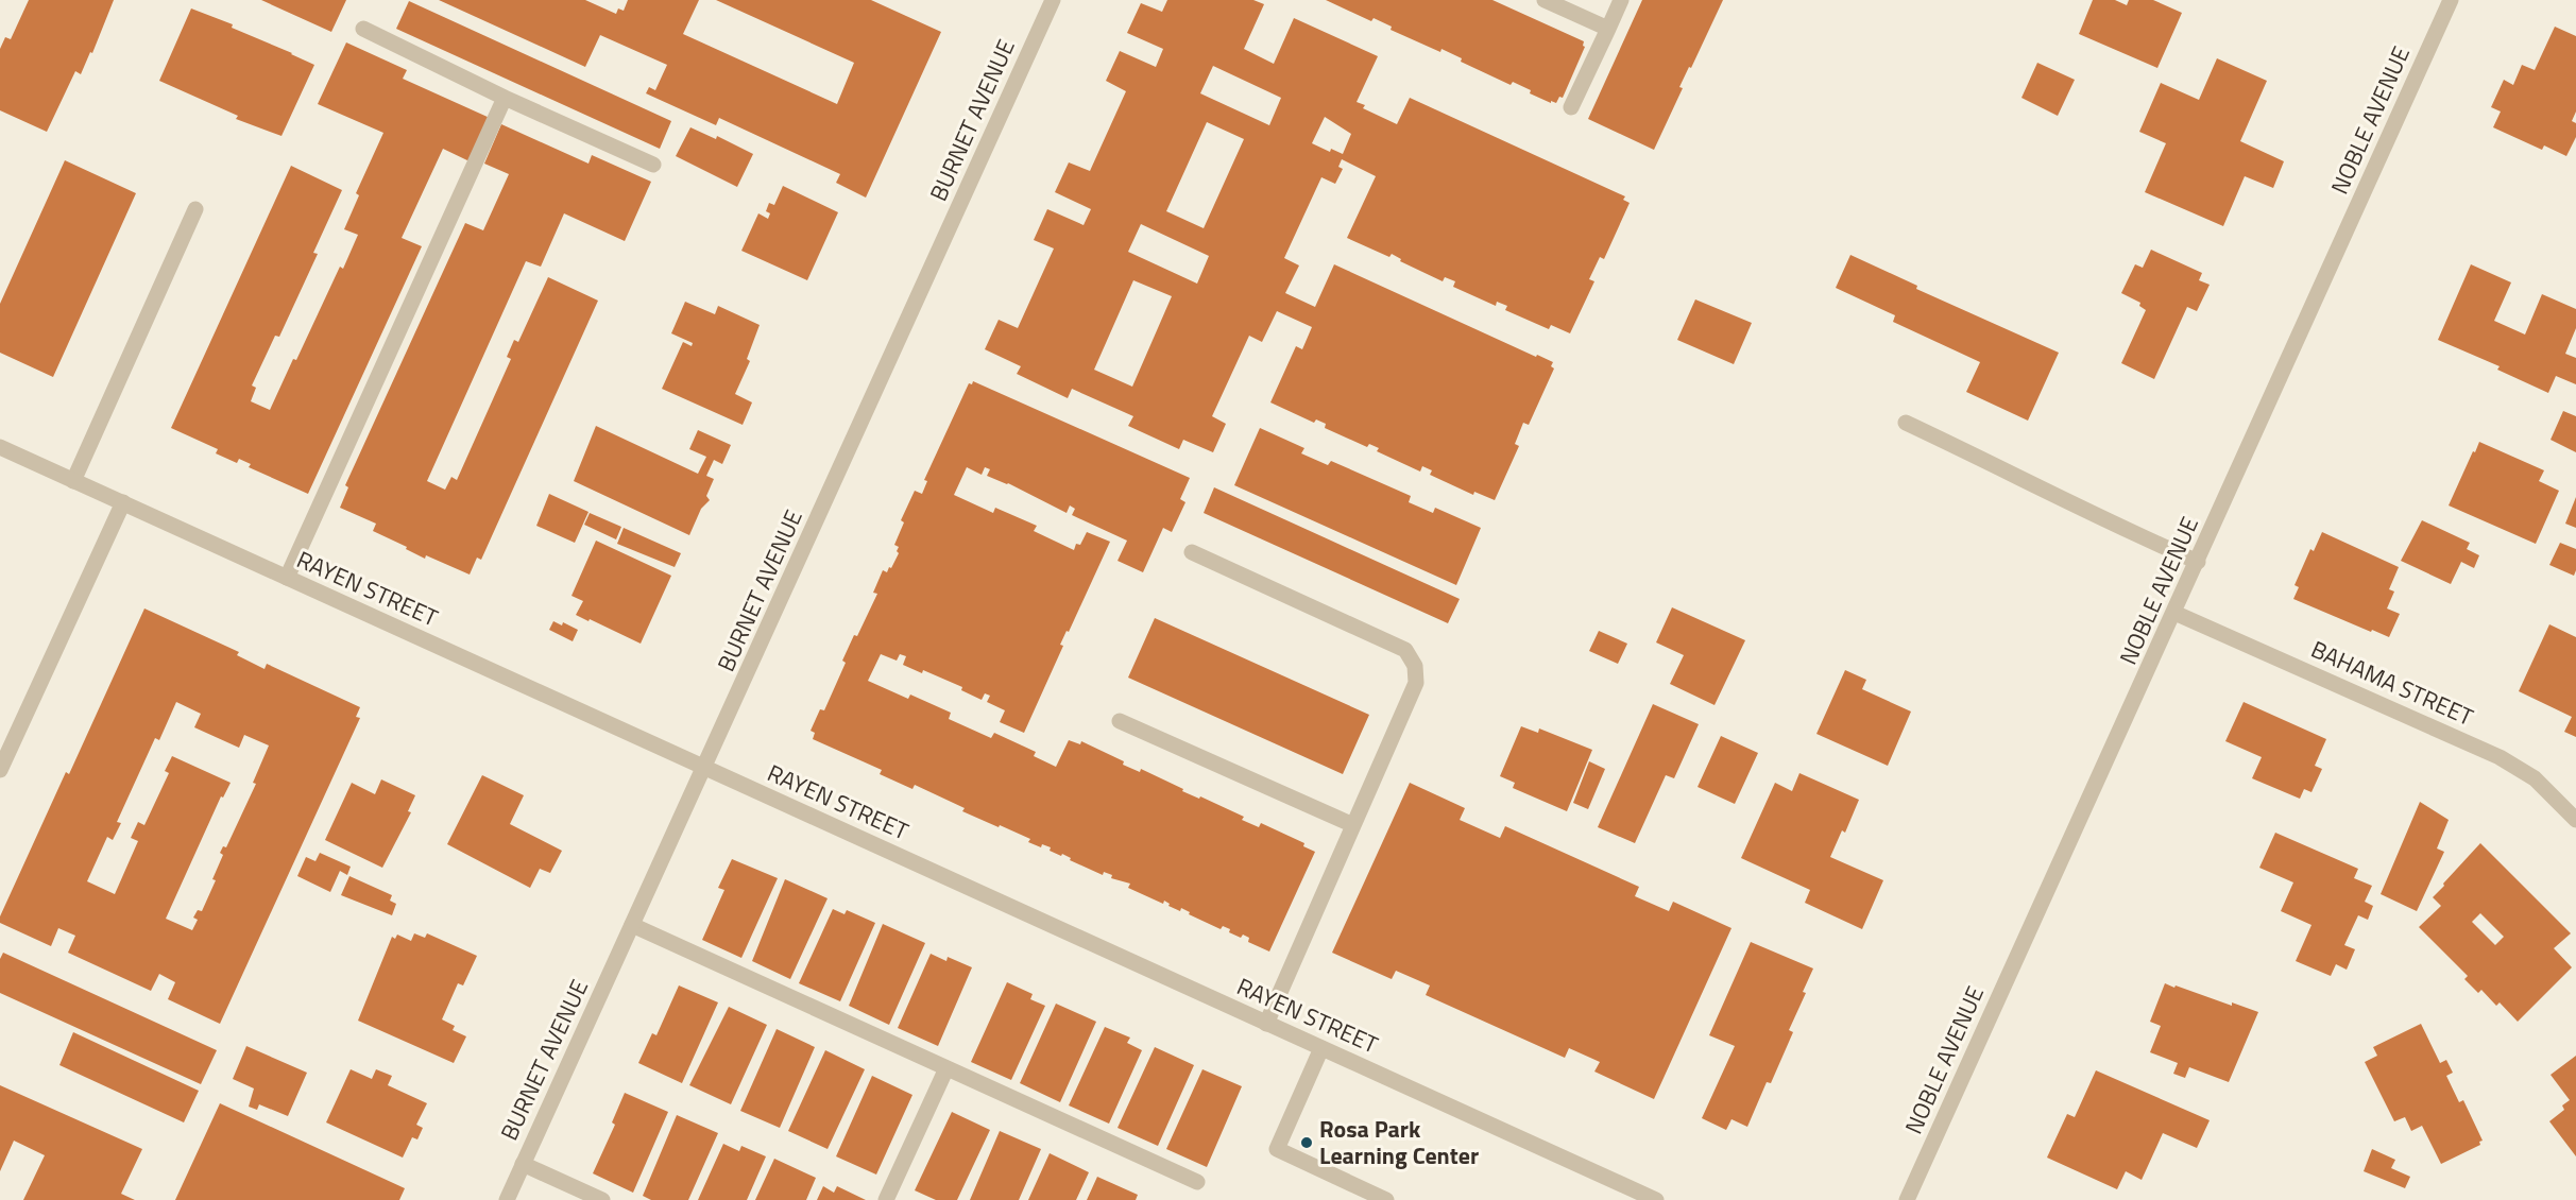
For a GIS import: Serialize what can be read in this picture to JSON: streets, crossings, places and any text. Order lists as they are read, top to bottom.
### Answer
{
  "streets": {
    "street": [
      "BURNET AVENUE",
      "NOBLE AVENUE",
      "RAYEN STREET",
      "BAHAMA STREET"
    ]
  },
  "crossings": [
    ["BURNET AVENUE", "RAYEN STREET"],
    ["NOBLE AVENUE", "BAHAMA STREET"]
  ],
  "places": ["Rosa Park Learning Center"]
}
